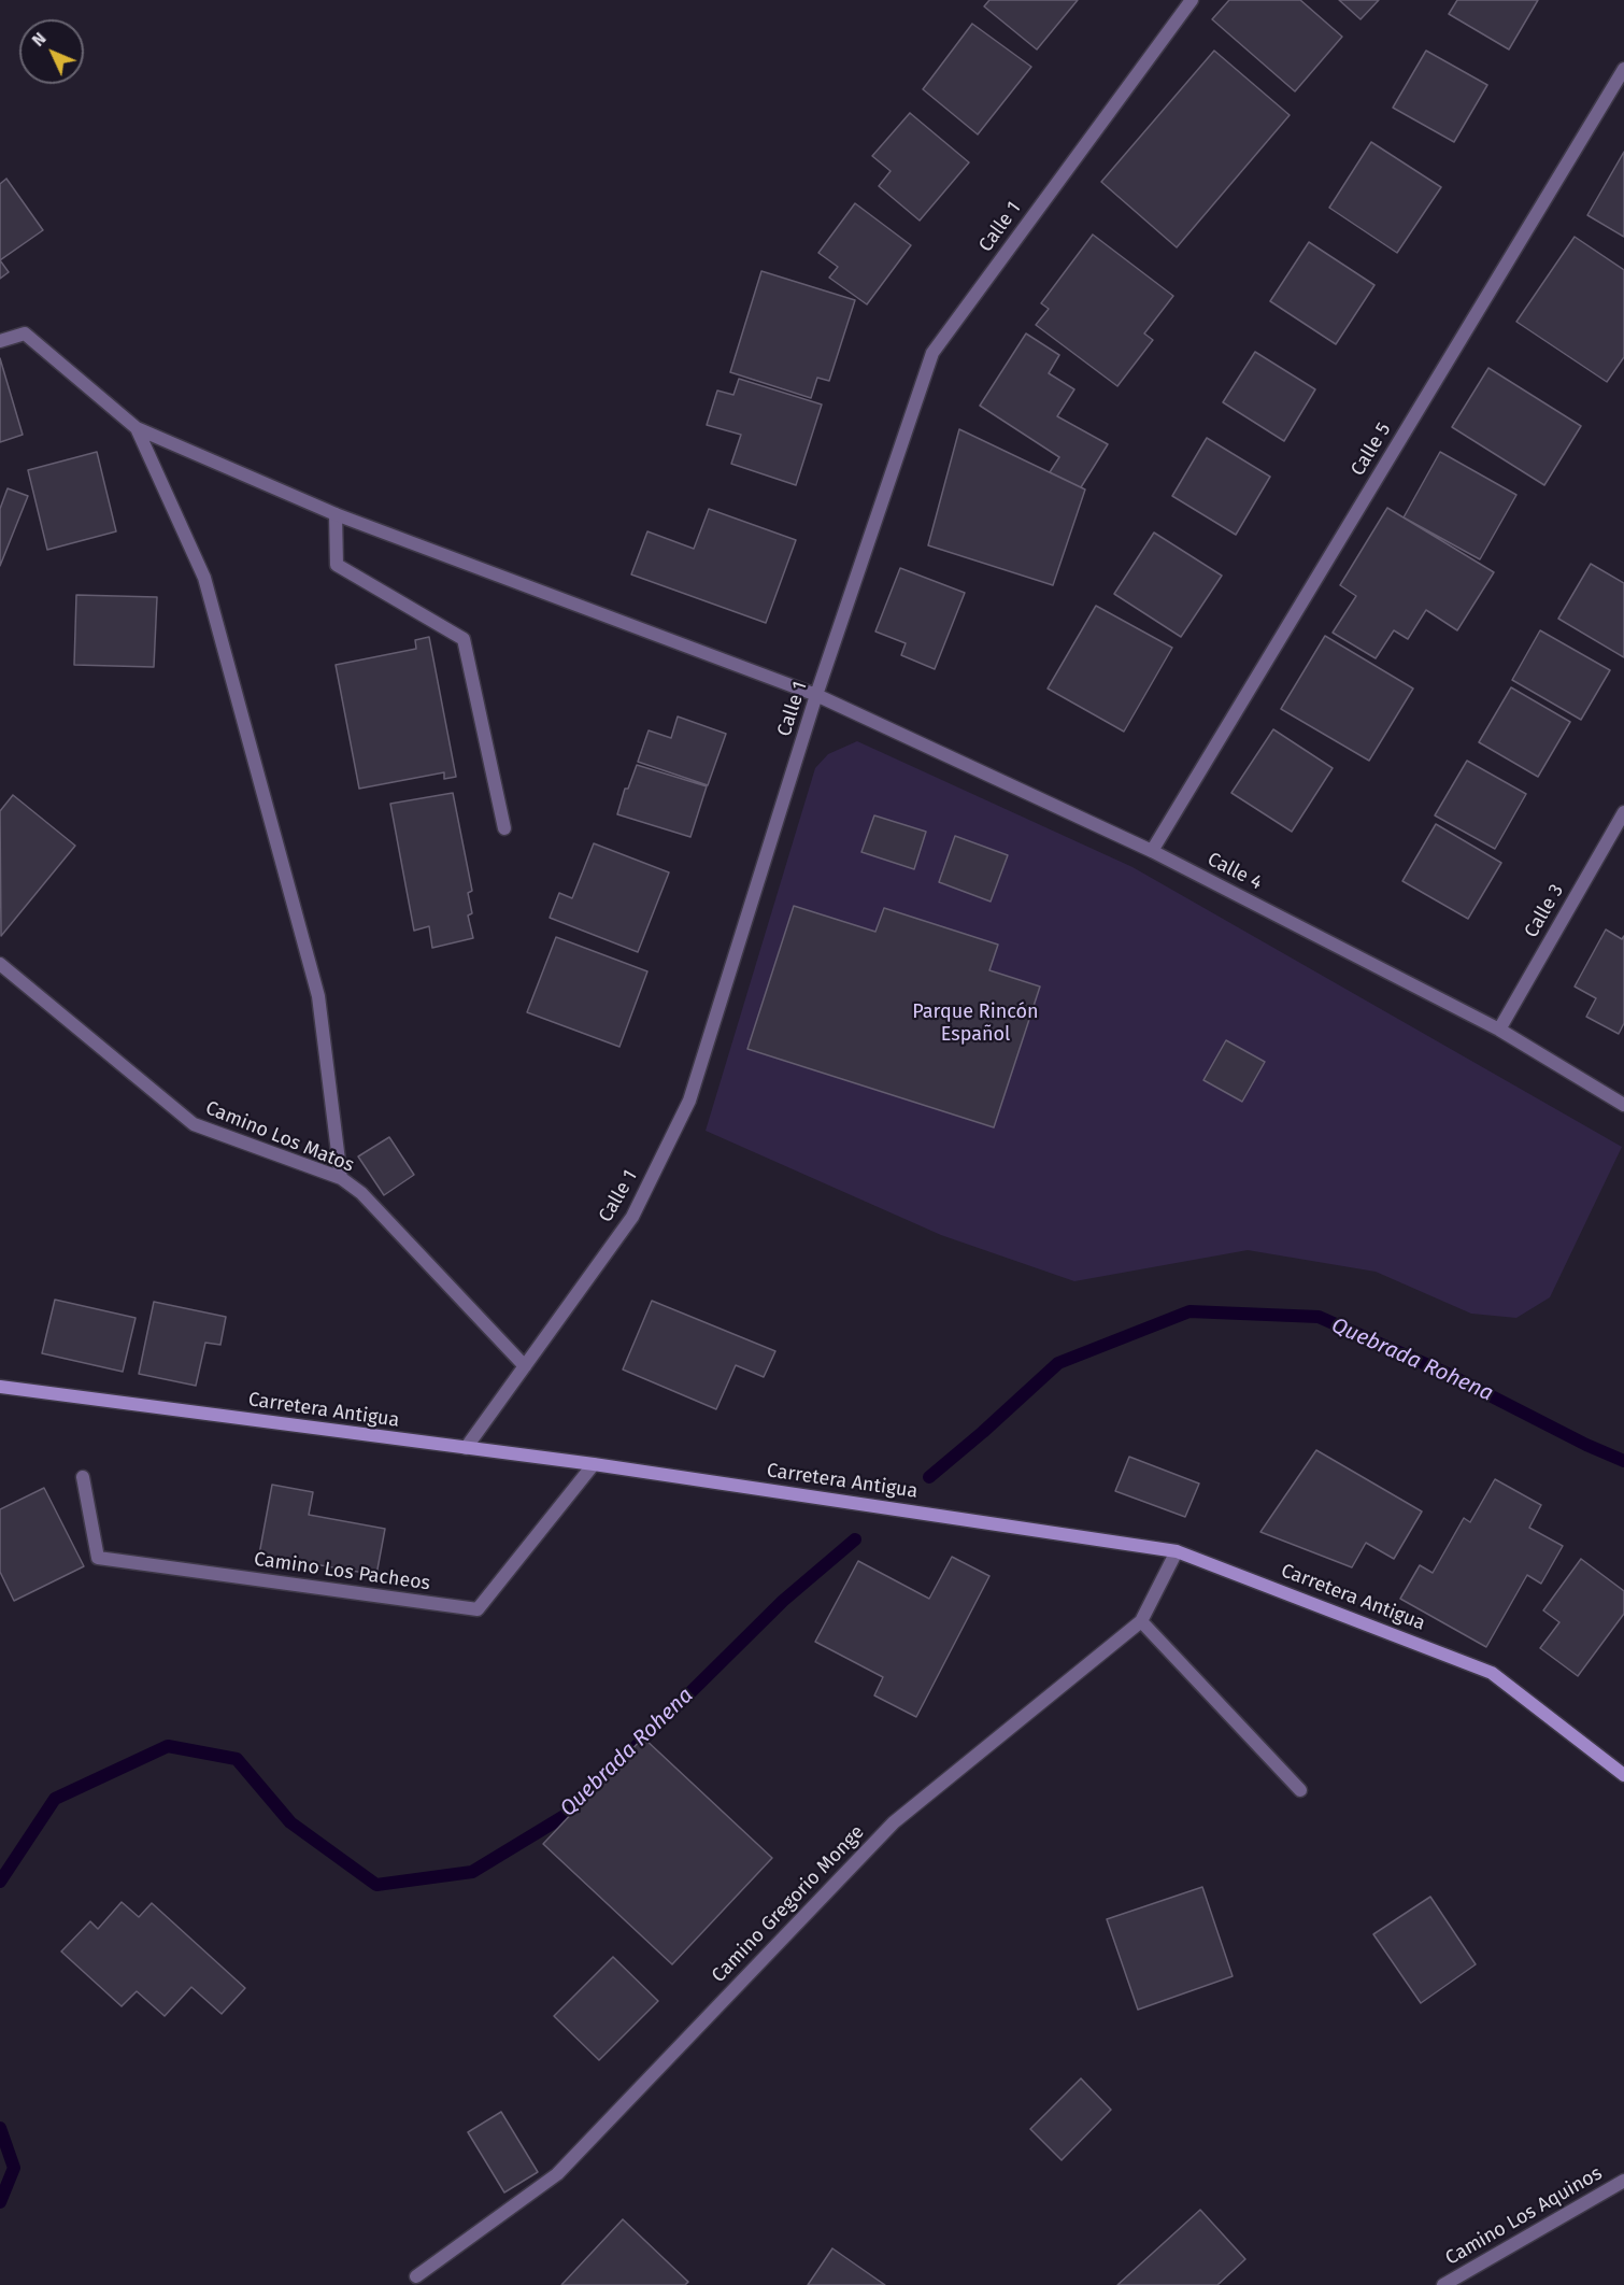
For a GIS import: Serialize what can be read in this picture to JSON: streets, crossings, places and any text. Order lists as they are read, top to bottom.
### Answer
{
  "streets": {
    "street": [
      "Calle 1",
      "Calle 5",
      "Calle 4",
      "Calle 3",
      "Camino Los Matos",
      "Carretera Antigua",
      "Camino Los Pacheos",
      "Camino Gregorio Monge",
      "Camino Los Aquinos"
    ]
  },
  "crossings": [
    ["Calle 1", "Calle 4"],
    ["Calle 1", "Camino Los Matos"],
    ["Calle 1", "Carretera Antigua"],
    ["Calle 5", "Calle 4"],
    ["Calle 4", "Calle 3"],
    ["Carretera Antigua", "Camino Los Pacheos"],
    ["Carretera Antigua", "Camino Gregorio Monge"]
  ],
  "water": ["Quebrada Rohena"],
  "parks": ["Parque Rincón Español"],
  "north": "top left"
}
